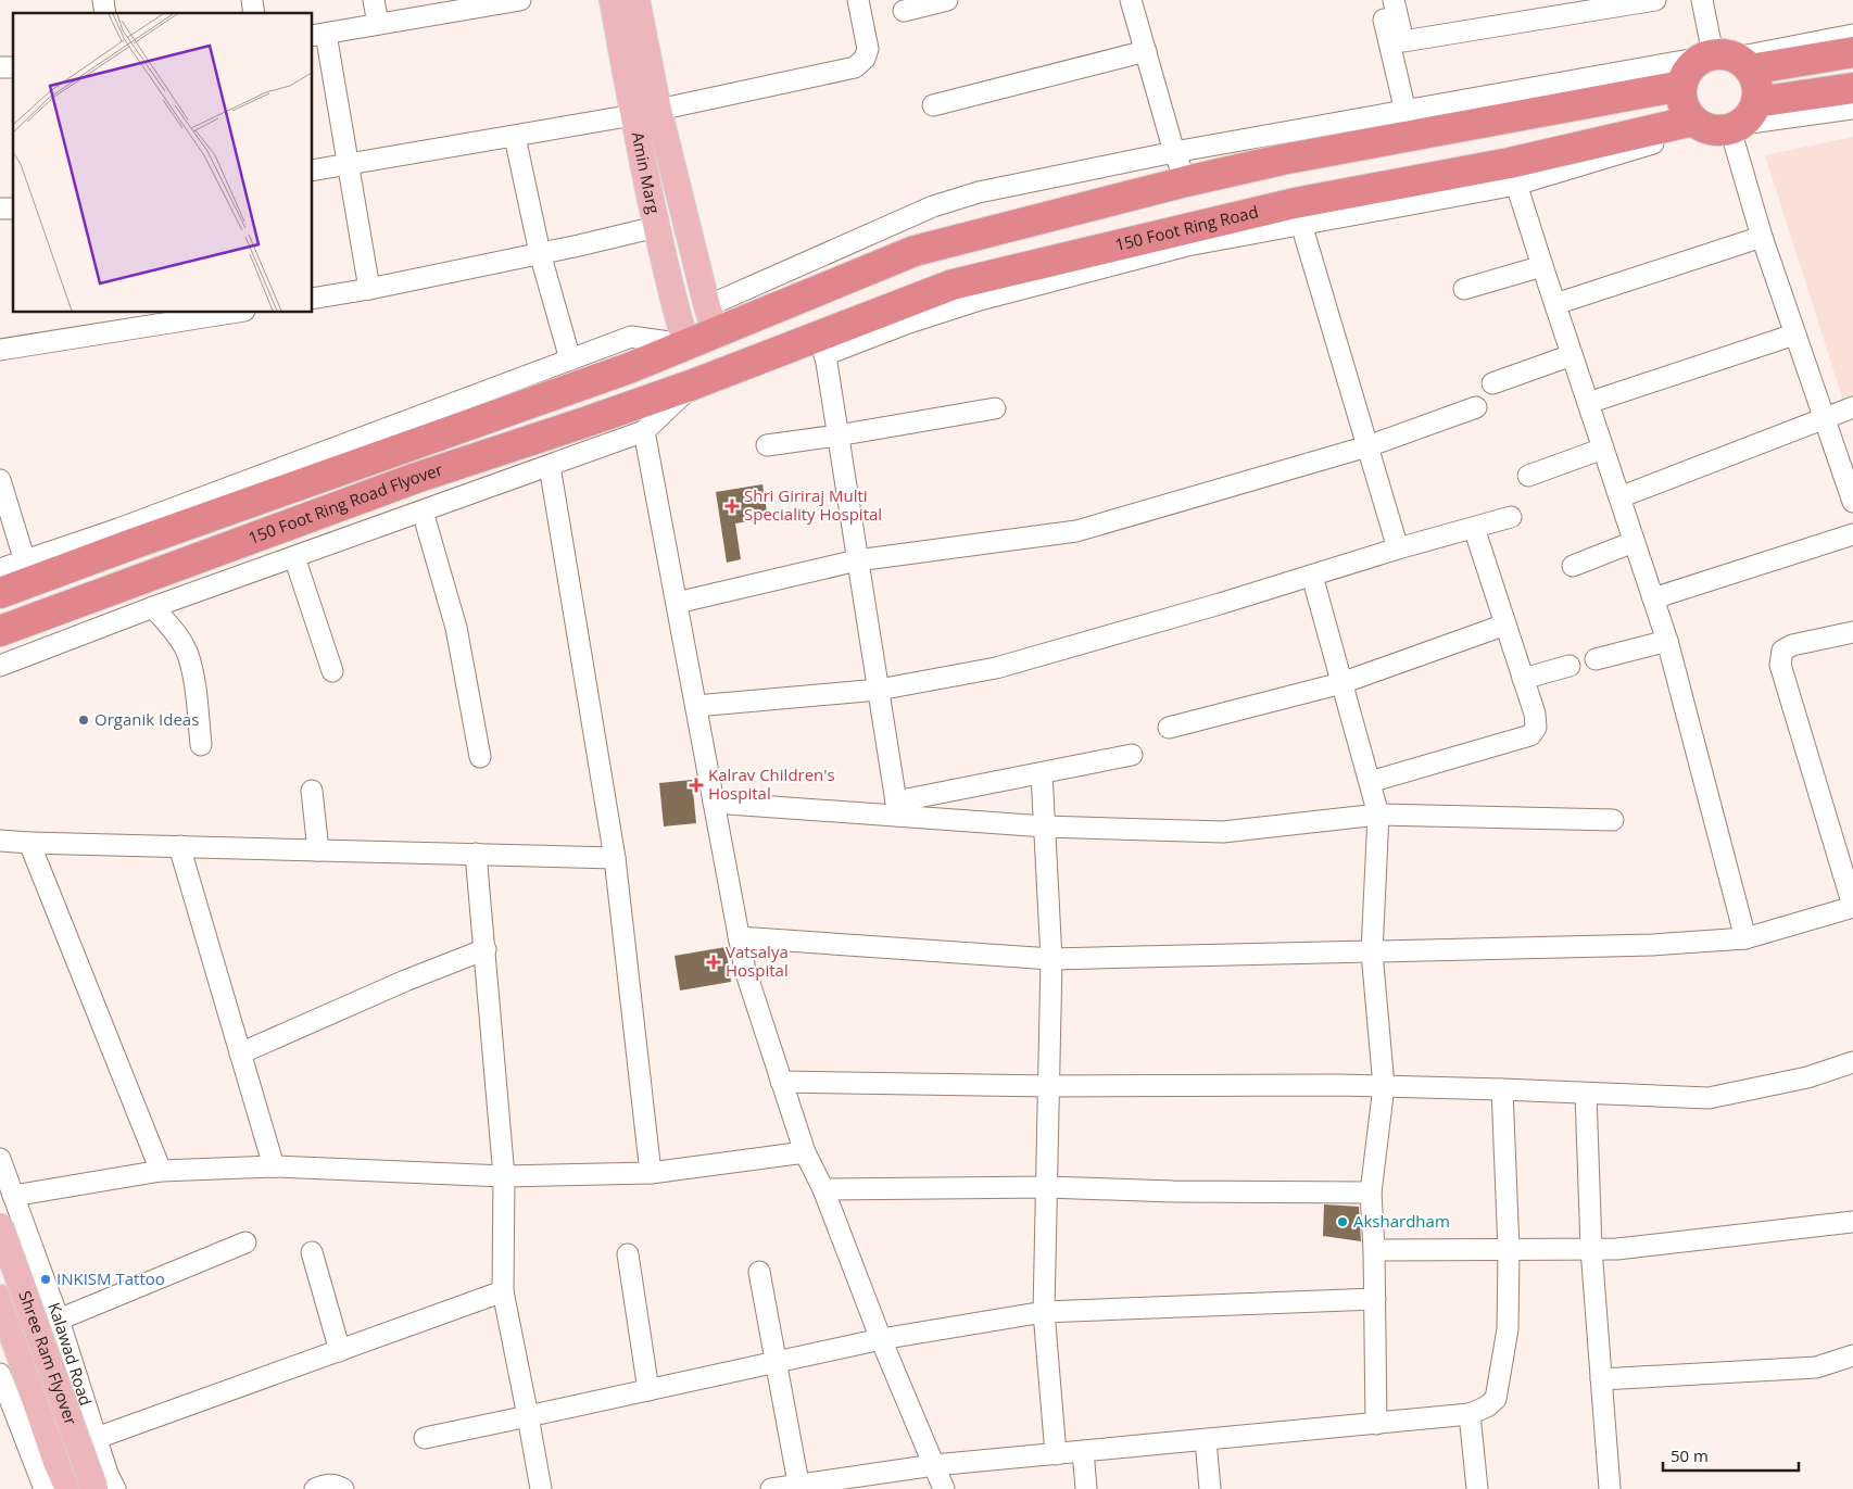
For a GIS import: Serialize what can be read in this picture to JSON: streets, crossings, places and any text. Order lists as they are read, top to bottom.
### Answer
{
  "streets": {
    "highway": ["150 Foot Ring Road", "150 Foot Ring Road Flyover"],
    "main road": ["Amin Marg", "Shree Ram Flyover"],
    "street": ["Kalawad Road"]
  },
  "crossings": [
    ["Amin Marg", "150 Foot Ring Road Flyover"],
    ["150 Foot Ring Road", "150 Foot Ring Road Flyover"],
    ["Kalawad Road", "Shree Ram Flyover"]
  ],
  "places": {
    "health": ["Shri Giriraj Multi Speciality Hospital", "Kalrav Children's Hospital", "Vatsalya Hospital"],
    "other": ["Organik Ideas", "Akshardham", "INKISM Tattoo"]
  },
  "scale_bar": "50 m"
}
